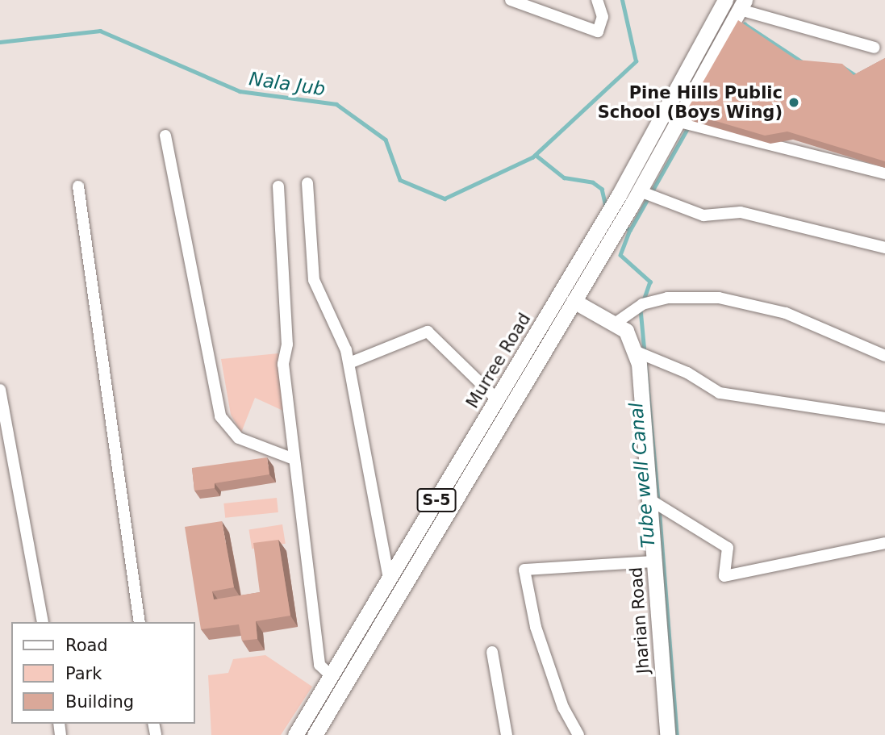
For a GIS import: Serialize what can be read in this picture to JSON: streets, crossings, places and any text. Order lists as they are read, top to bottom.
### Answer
{
  "streets": {
    "main road": ["Murree Road", "S-5", "Jharian Road"]
  },
  "water": ["Nala Jub", "Tube well Canal"],
  "places": ["Pine Hills Public School (Boys Wing)"],
  "legend": ["Road", "Park", "Building"]
}
